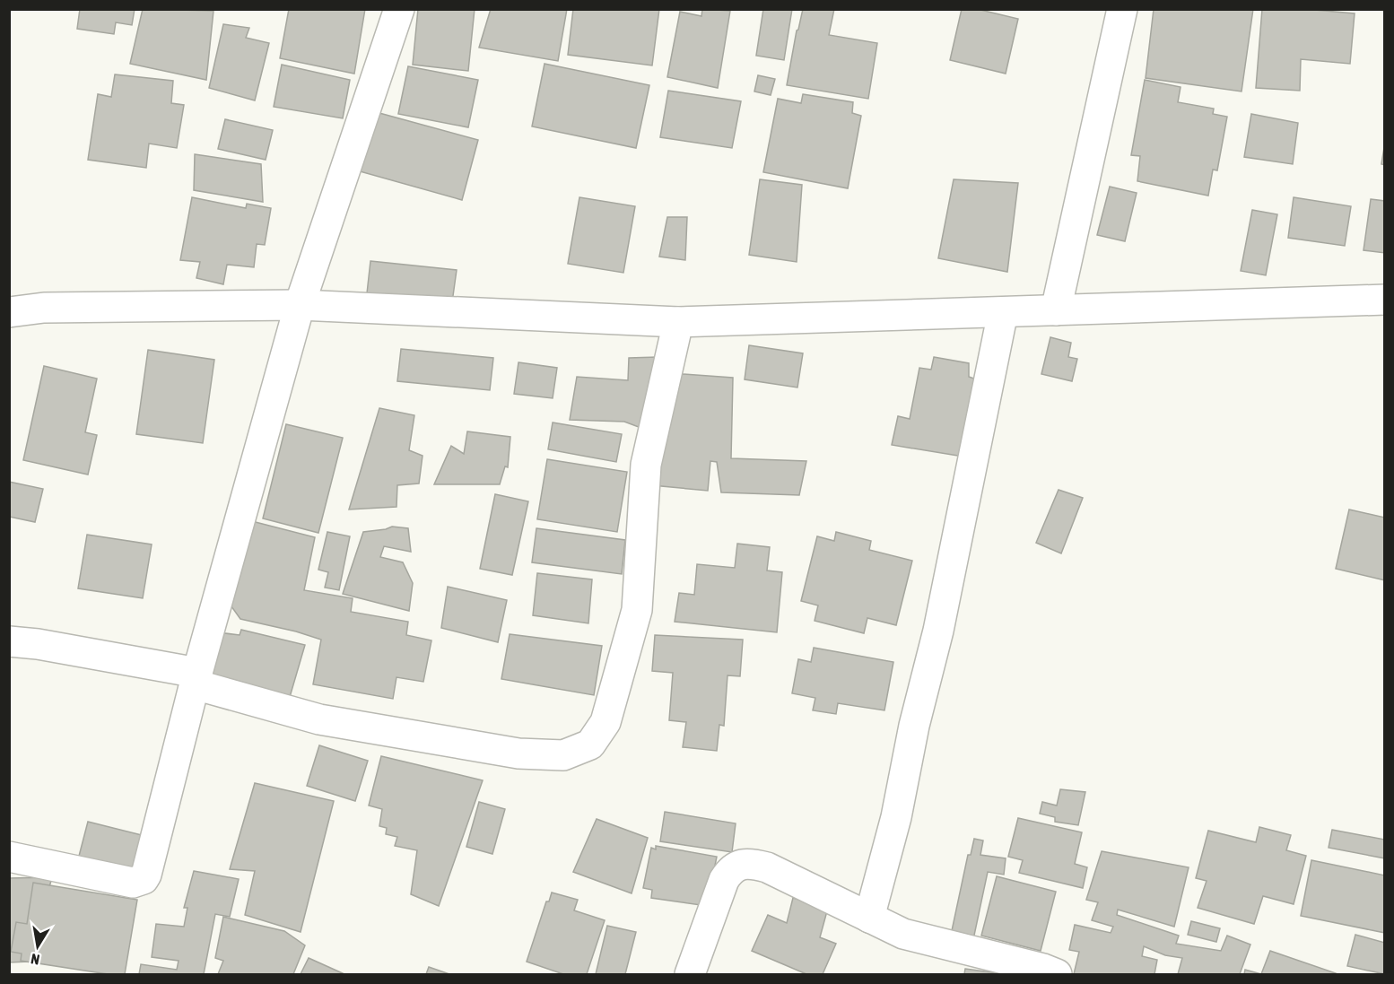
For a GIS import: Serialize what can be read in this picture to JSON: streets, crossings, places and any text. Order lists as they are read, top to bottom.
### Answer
{
  "north": "bottom"
}
